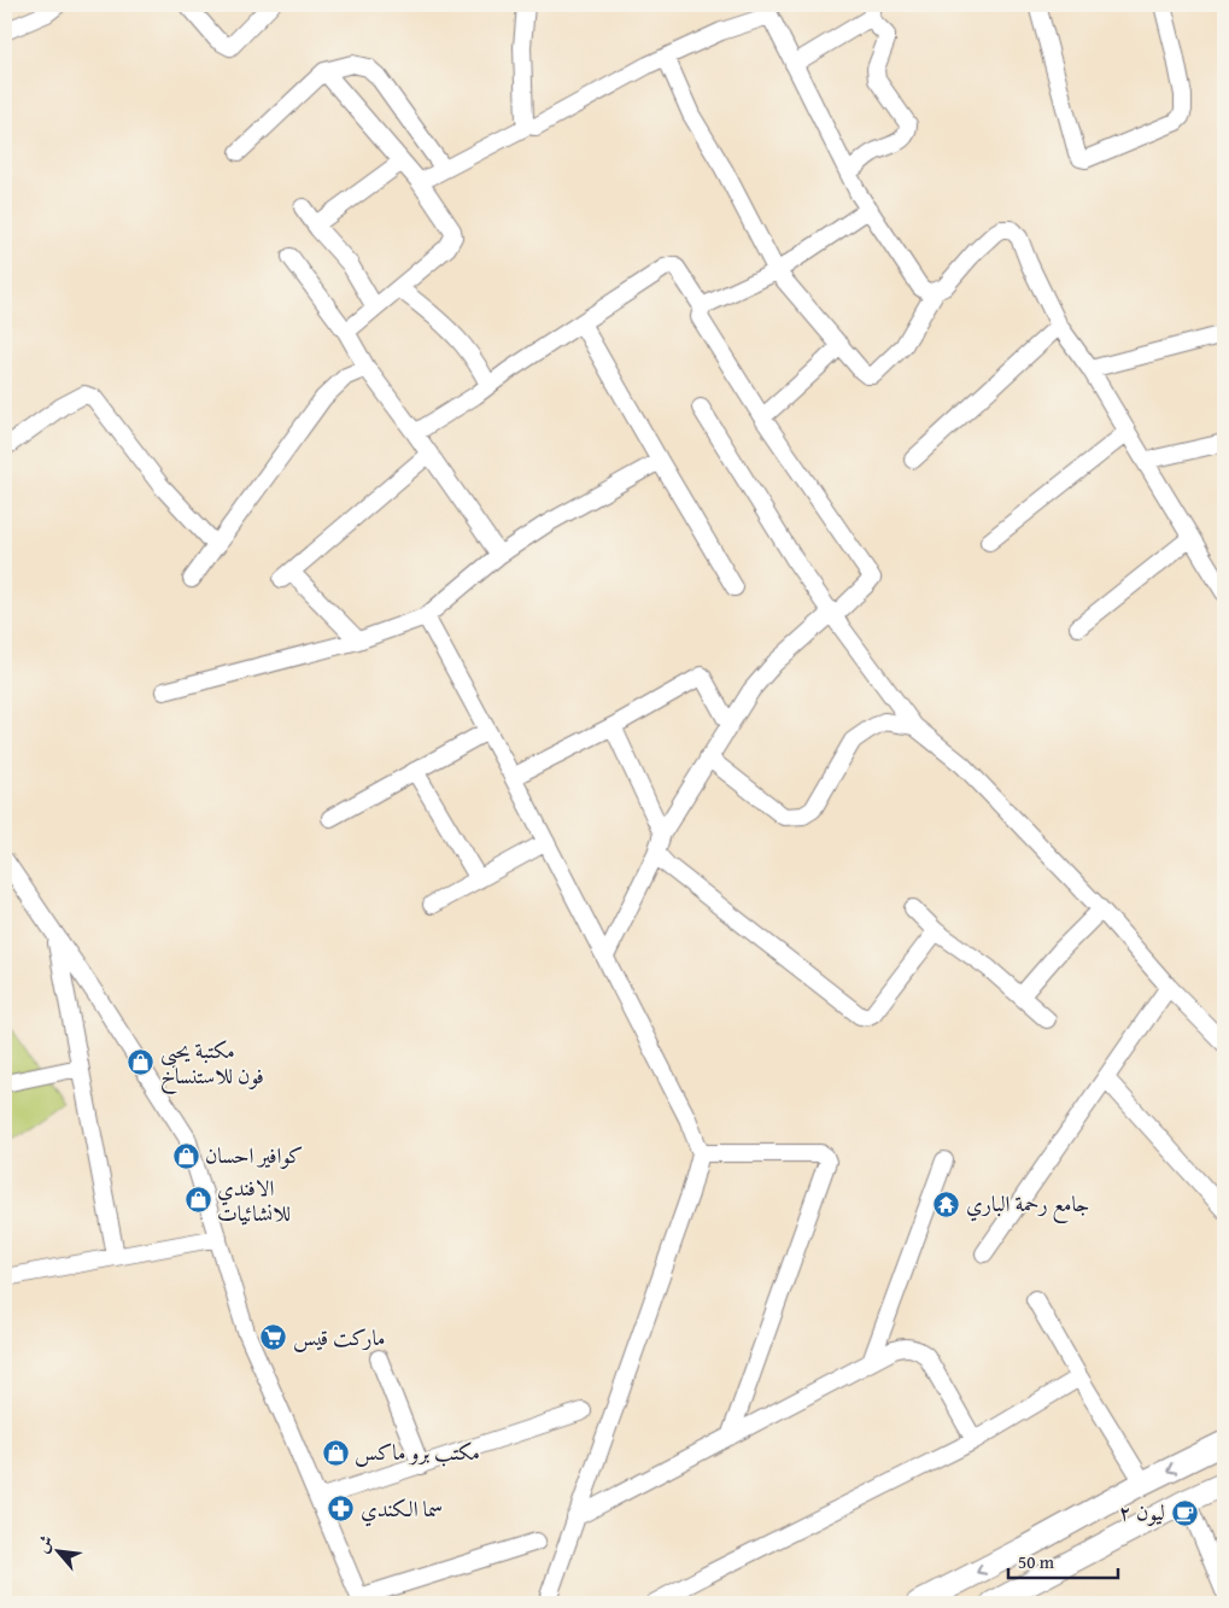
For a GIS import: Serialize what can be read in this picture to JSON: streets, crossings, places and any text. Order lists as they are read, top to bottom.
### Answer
{
  "places": {
    "shop": [
      "مكتبة يحيى فون للاستنساخ",
      "كوافير احسان",
      "الافندي للانشائيات",
      "مكتب برو ماكس"
    ],
    "temple": ["جامع رحمة الباري"],
    "supermarket": ["ماركت قيس"],
    "pharmacy": ["سما الكندي"],
    "cafe": ["ليون ٢"]
  },
  "scale_bar": "50 m",
  "north": "top left"
}
